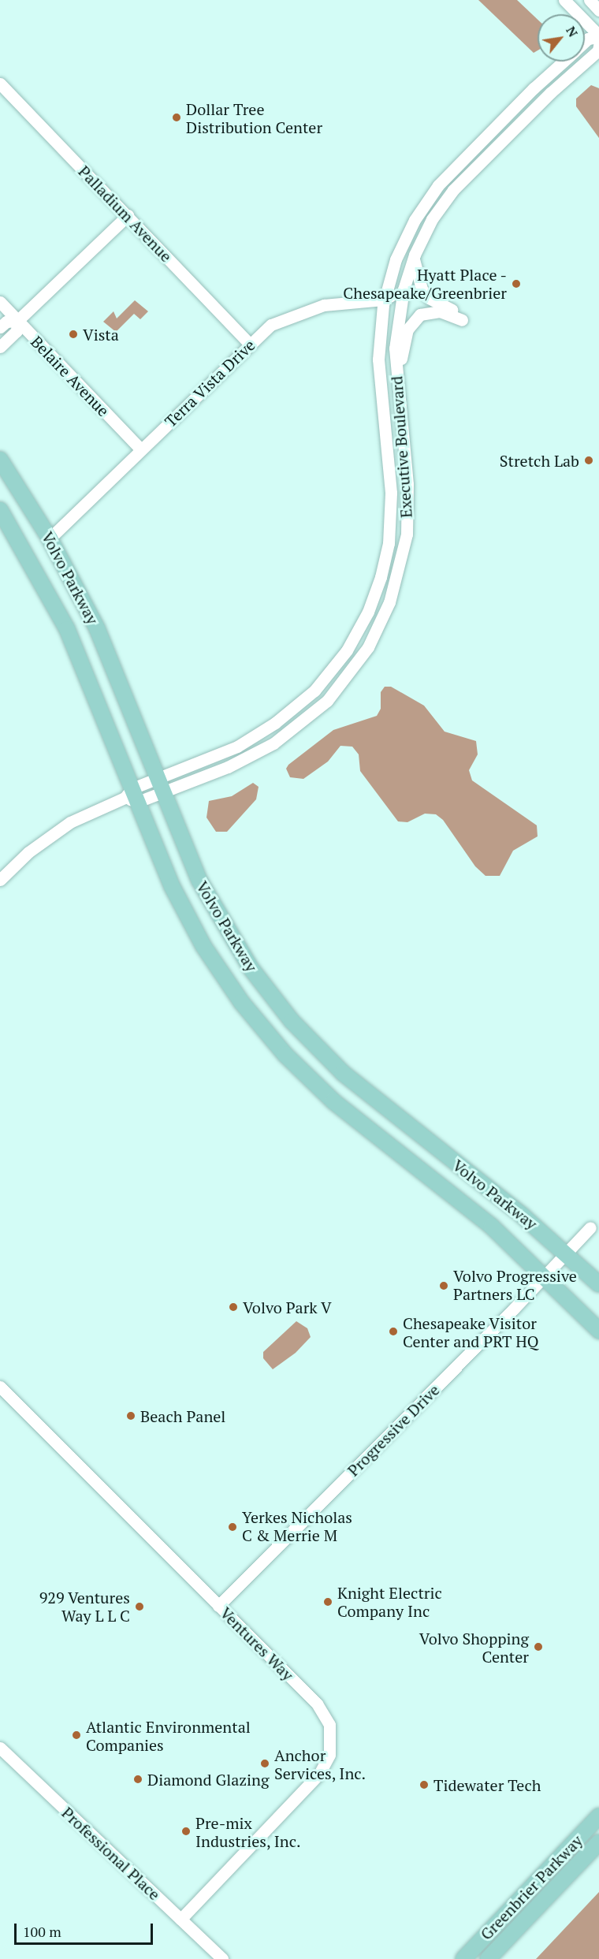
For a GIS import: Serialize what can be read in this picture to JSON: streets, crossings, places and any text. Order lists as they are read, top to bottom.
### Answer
{
  "streets": {
    "main road": ["Volvo Parkway", "Greenbrier Parkway"],
    "street": [
      "Palladium Avenue",
      "Belaire Avenue",
      "Terra Vista Drive",
      "Executive Boulevard",
      "Progressive Drive",
      "Ventures Way",
      "Professional Place"
    ]
  },
  "crossings": [
    ["Palladium Avenue", "Terra Vista Drive"],
    ["Belaire Avenue", "Terra Vista Drive"],
    ["Terra Vista Drive", "Executive Boulevard"],
    ["Terra Vista Drive", "Volvo Parkway"],
    ["Executive Boulevard", "Volvo Parkway"],
    ["Volvo Parkway", "Progressive Drive"],
    ["Progressive Drive", "Ventures Way"],
    ["Ventures Way", "Professional Place"]
  ],
  "places": [
    "Dollar Tree Distribution Center",
    "Hyatt Place - Chesapeake/Greenbrier",
    "Vista",
    "Stretch Lab",
    "Volvo Progressive Partners LC",
    "Volvo Park V",
    "Chesapeake Visitor Center and PRT HQ",
    "Beach Panel",
    "Yerkes Nicholas C & Merrie M",
    "Knight Electric Company Inc",
    "929 Ventures Way L L C",
    "Volvo Shopping Center",
    "Atlantic Environmental Companies",
    "Anchor Services, Inc.",
    "Diamond Glazing",
    "Tidewater Tech",
    "Pre-mix Industries, Inc."
  ],
  "scale_bar": "100 m",
  "north": "top right"
}
